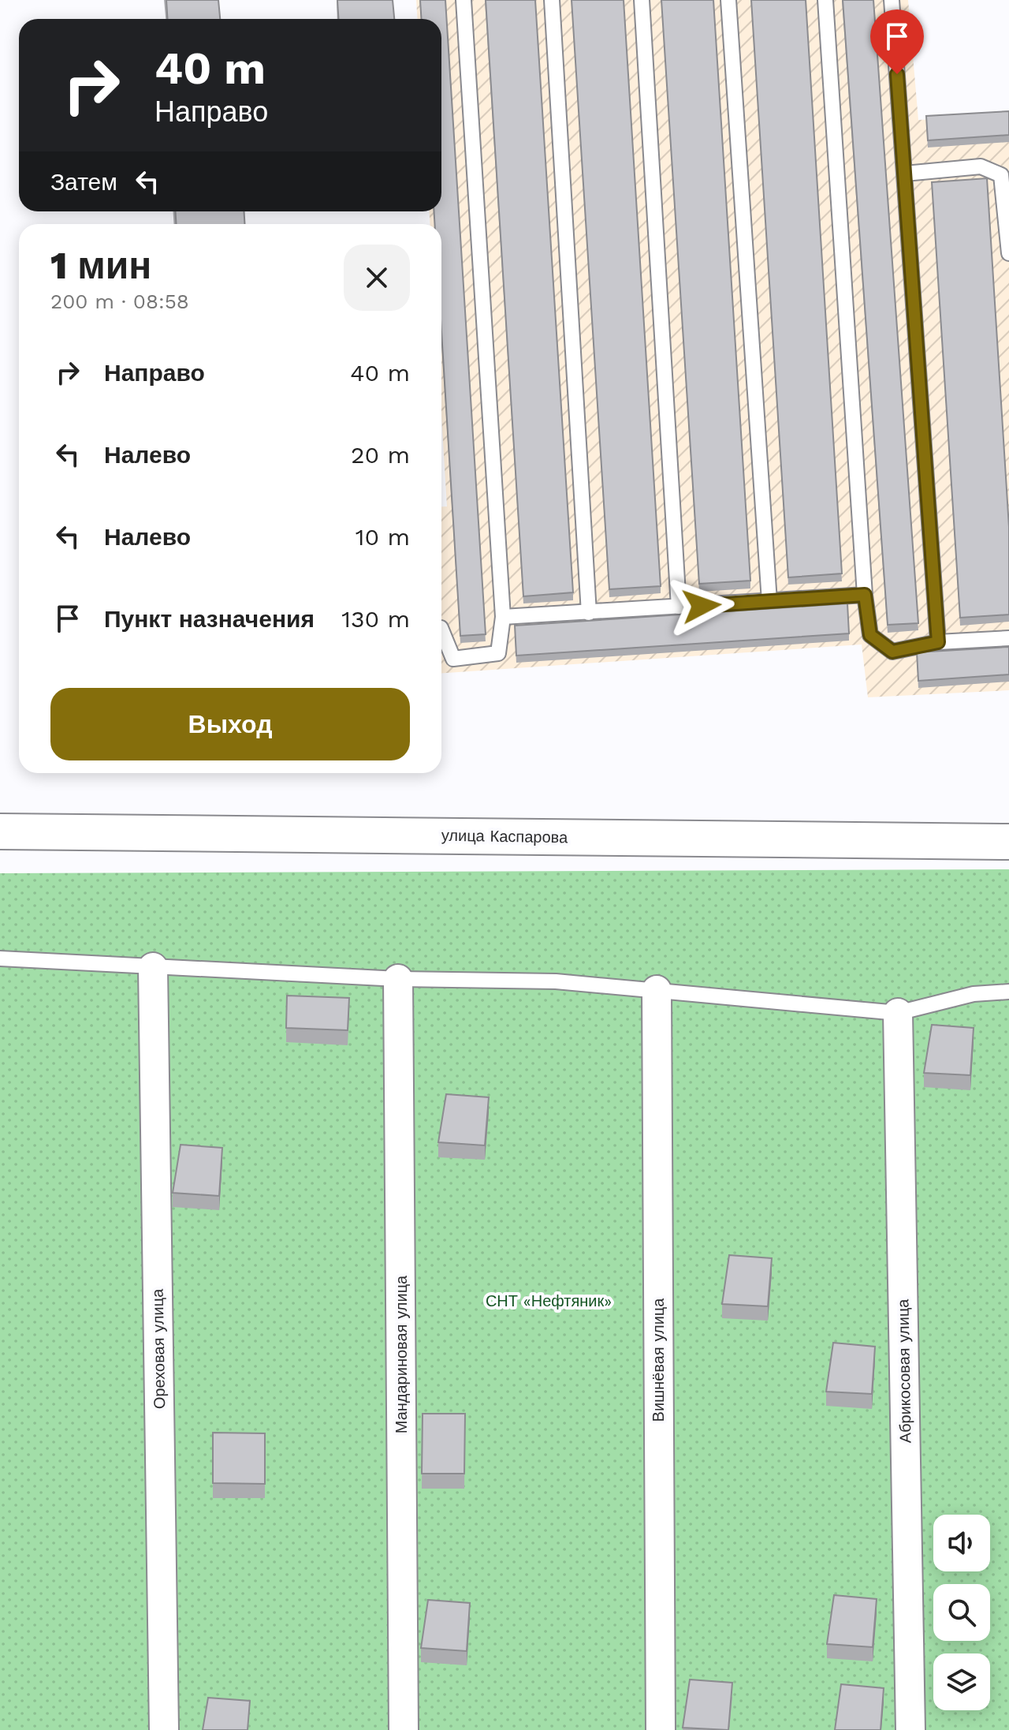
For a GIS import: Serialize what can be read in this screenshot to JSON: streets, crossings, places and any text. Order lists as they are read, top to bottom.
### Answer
{
  "streets": {
    "main road": ["улица Каспарова"],
    "street": [
      "Ореховая улица",
      "Мандариновая улица",
      "Вишнёвая улица",
      "Абрикосовая улица"
    ]
  },
  "parks": ["СНТ «Нефтяник»"],
  "page": {
    "turn": ["40 m", "Направо"],
    "then": "Затем",
    "heading": ["1 мин", "200 m · 08:58"],
    "list": [
      {
        "name": "Направо",
        "value": "40 m"
      },
      {
        "name": "Налево",
        "value": "20 m"
      },
      {
        "name": "Налево",
        "value": "10 m"
      },
      {
        "name": "Пункт назначения",
        "value": "130 m"
      }
    ],
    "buttons": "Выход"
  }
}
